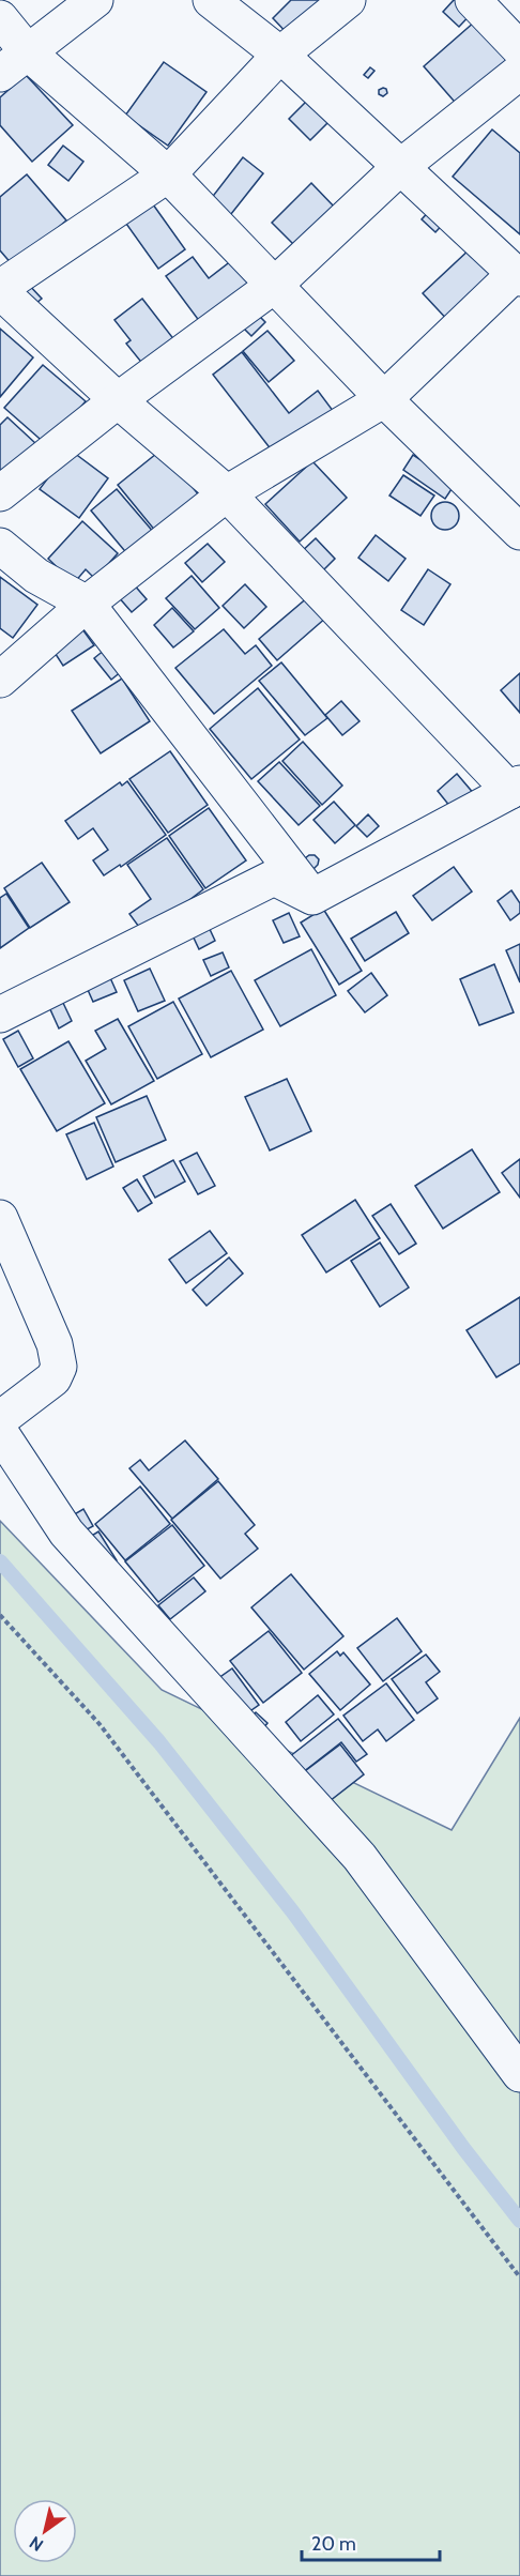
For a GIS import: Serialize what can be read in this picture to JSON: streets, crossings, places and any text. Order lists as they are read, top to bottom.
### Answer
{
  "scale_bar": "20 m",
  "north": "bottom left"
}
